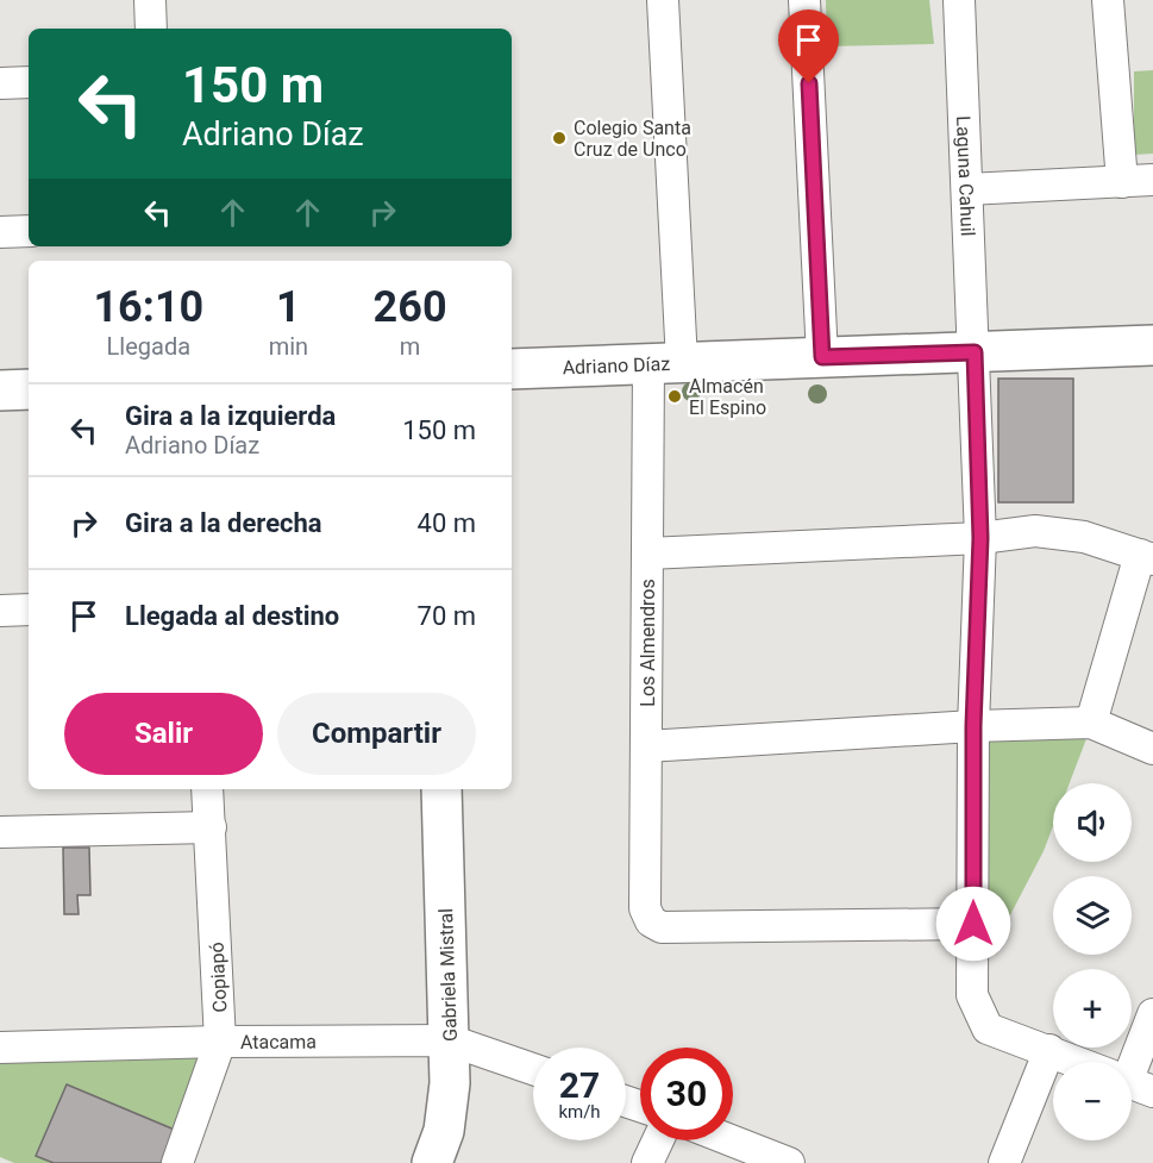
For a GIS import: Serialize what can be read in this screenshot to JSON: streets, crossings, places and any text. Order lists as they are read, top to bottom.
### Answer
{
  "streets": {
    "main road": ["Adriano Díaz", "Gabriela Mistral"],
    "street": [
      "Laguna Cahuil",
      "Los Almendros",
      "Copiapó",
      "Atacama"
    ]
  },
  "crossings": [
    ["Laguna Cahuil", "Adriano Díaz"],
    ["Laguna Cahuil", "Los Almendros"],
    ["Adriano Díaz", "Los Almendros"],
    ["Gabriela Mistral", "Atacama"],
    ["Copiapó", "Atacama"]
  ],
  "places": ["Colegio Santa Cruz de Unco", "Almacén El Espino"],
  "page": {
    "turn": ["150 m", "Adriano Díaz"],
    "eta": [
      "16:10",
      "Llegada",
      "1",
      "min",
      "260",
      "m"
    ],
    "list": [
      {
        "name": "Gira a la izquierda",
        "note": "Adriano Díaz",
        "value": "150 m"
      },
      {
        "name": "Gira a la derecha",
        "value": "40 m"
      },
      {
        "name": "Llegada al destino",
        "value": "70 m"
      }
    ],
    "buttons": ["Salir", "Compartir"],
    "map_buttons": ["+", "−"],
    "speed": "27 km/h",
    "limit": "30"
  }
}
